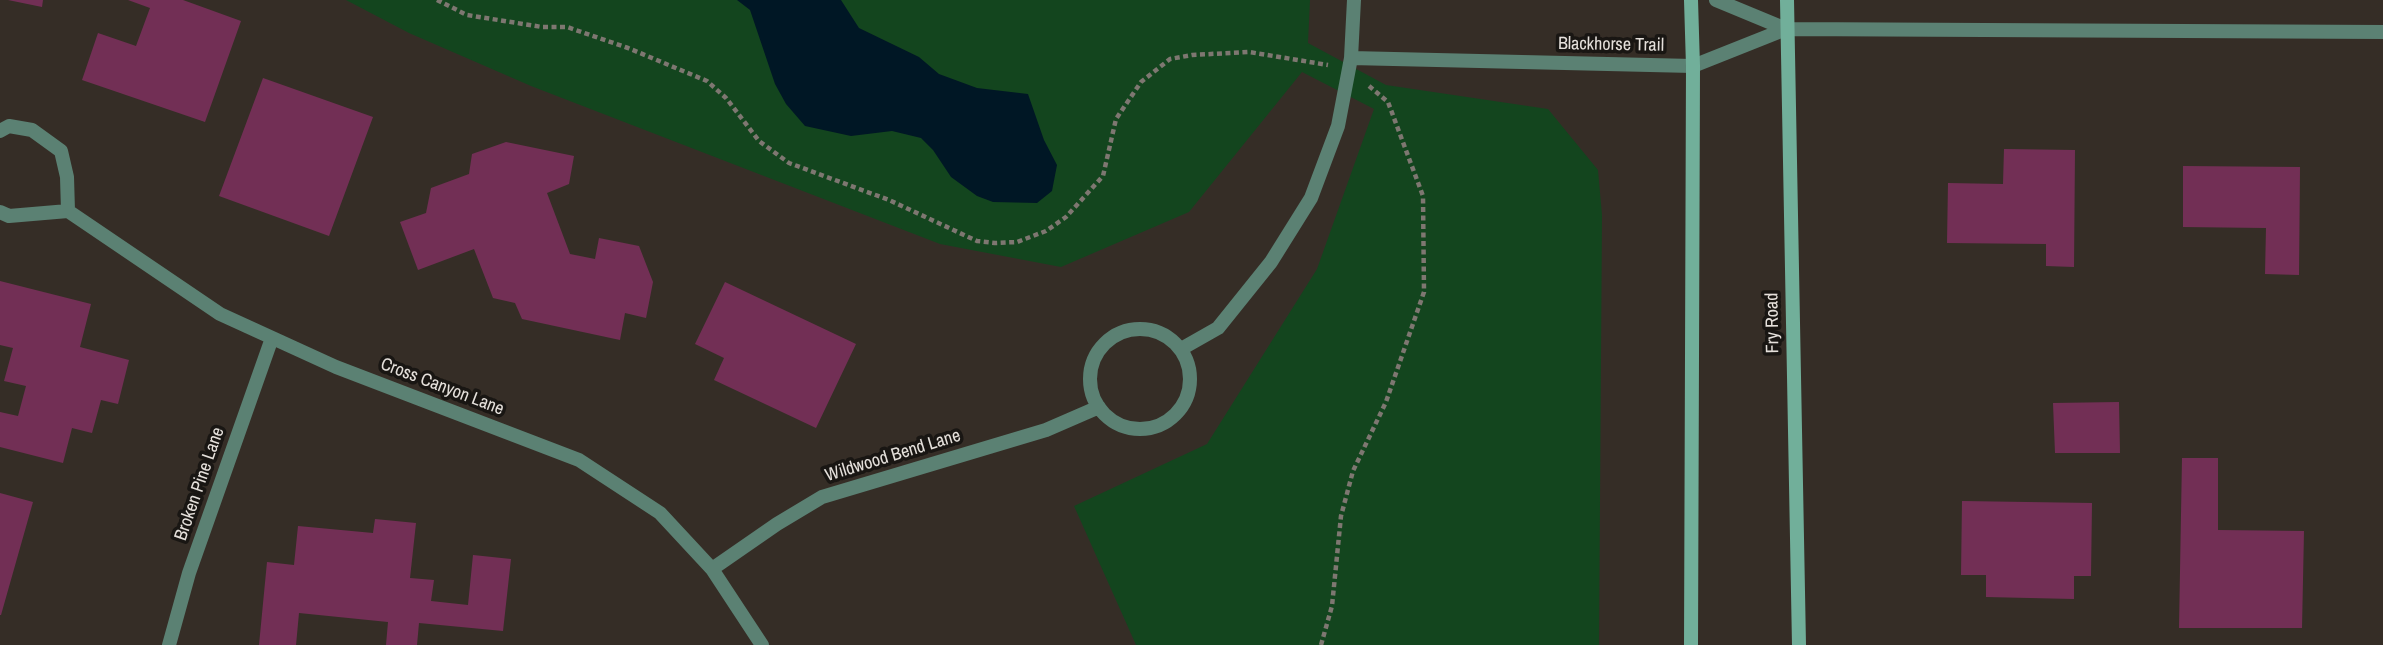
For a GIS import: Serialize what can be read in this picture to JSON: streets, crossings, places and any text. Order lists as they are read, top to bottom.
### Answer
{
  "streets": {
    "main road": ["Fry Road"],
    "street": [
      "Blackhorse Trail",
      "Cross Canyon Lane",
      "Wildwood Bend Lane",
      "Broken Pine Lane"
    ]
  },
  "crossings": [
    ["Blackhorse Trail", "Fry Road"],
    ["Cross Canyon Lane", "Wildwood Bend Lane"],
    ["Cross Canyon Lane", "Broken Pine Lane"]
  ]
}
